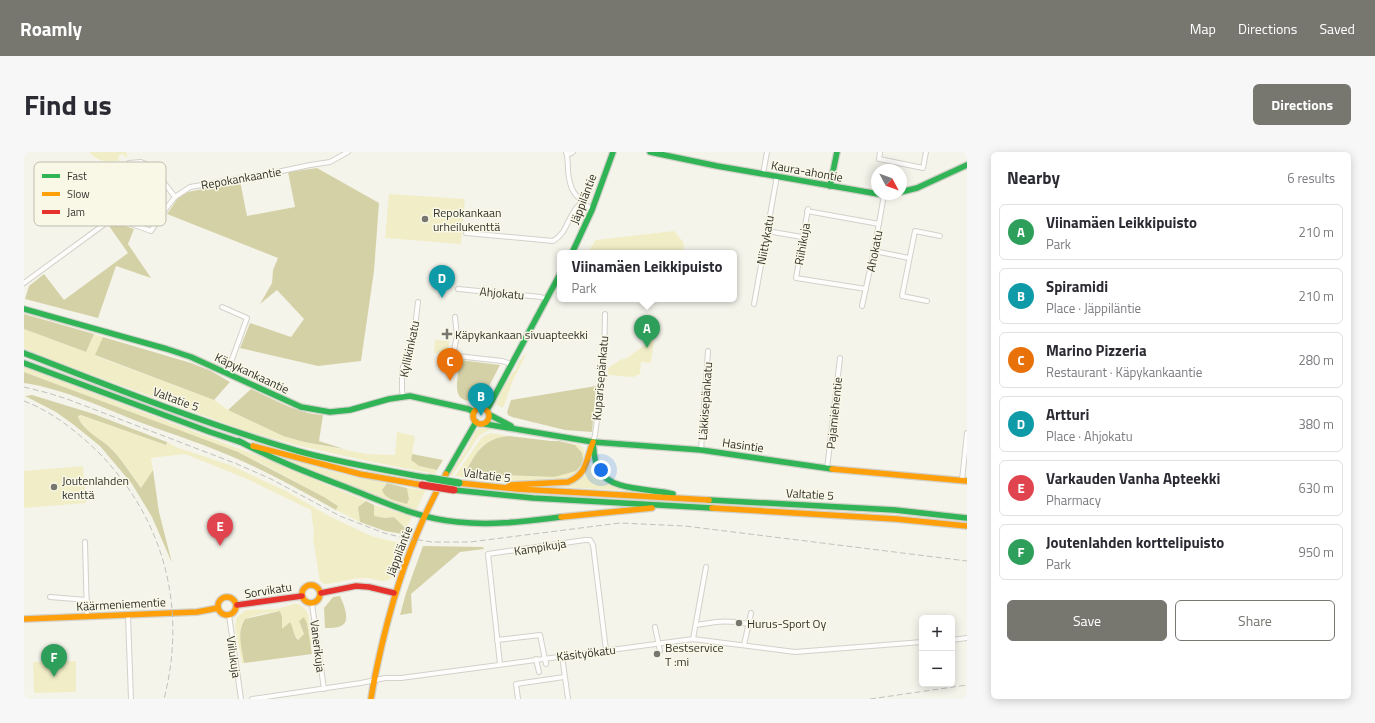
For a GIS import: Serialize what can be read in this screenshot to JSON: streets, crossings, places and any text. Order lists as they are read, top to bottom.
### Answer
{
  "streets": {
    "main road": [
      "Kaura-ahontie",
      "Jäppiläntie",
      "Käpykankaantie",
      "Valtatie 5",
      "Hasintie",
      "Sorvikatu",
      "Käärmeniementie"
    ],
    "street": [
      "Repokankaantie",
      "Niittykatu",
      "Riihikuja",
      "Ahokatu",
      "Ahjokatu",
      "Kyllikinkatu",
      "Kuparisepänkatu",
      "Läkkisepänkatu",
      "Pajamiehentie",
      "Kampikuja",
      "Vanerikuja",
      "Käsityökatu",
      "Viilukuja"
    ]
  },
  "crossings": [
    ["Kaura-ahontie", "Niittykatu"],
    ["Jäppiläntie", "Käpykankaantie"],
    ["Jäppiläntie", "Hasintie"],
    ["Jäppiläntie", "Käsityökatu"],
    ["Riihikuja", "Ahokatu"],
    ["Kyllikinkatu", "Käpykankaantie"],
    ["Käpykankaantie", "Hasintie"],
    ["Kuparisepänkatu", "Hasintie"],
    ["Läkkisepänkatu", "Hasintie"],
    ["Pajamiehentie", "Hasintie"],
    ["Kampikuja", "Käsityökatu"],
    ["Sorvikatu", "Käärmeniementie"],
    ["Sorvikatu", "Vanerikuja"],
    ["Sorvikatu", "Viilukuja"],
    ["Käärmeniementie", "Viilukuja"],
    ["Vanerikuja", "Käsityökatu"]
  ],
  "places": {
    "other": [
      "Repokankaan urheilukenttä",
      "Joutenlahden kenttä",
      "Hurus-Sport Oy",
      "Bestservice T :mi"
    ],
    "health": ["Käpykankaan sivuapteekki"]
  },
  "legend": ["Fast", "Slow", "Jam"],
  "north": "bottom right",
  "page": {
    "header": "Roamly",
    "nav": ["Map", "Directions", "Saved"],
    "title": "Find us",
    "buttons": [
      "Directions",
      ["Save", "Share"]
    ],
    "heading": ["Nearby", "6 results"],
    "list": [
      {
        "mark": "A",
        "name": "Viinamäen Leikkipuisto",
        "note": "Park",
        "value": "210 m"
      },
      {
        "mark": "B",
        "name": "Spiramidi",
        "note": "Place · Jäppiläntie",
        "value": "210 m"
      },
      {
        "mark": "C",
        "name": "Marino Pizzeria",
        "note": "Restaurant · Käpykankaantie",
        "value": "280 m"
      },
      {
        "mark": "D",
        "name": "Artturi",
        "note": "Place · Ahjokatu",
        "value": "380 m"
      },
      {
        "mark": "E",
        "name": "Varkauden Vanha Apteekki",
        "note": "Pharmacy",
        "value": "630 m"
      },
      {
        "mark": "F",
        "name": "Joutenlahden korttelipuisto",
        "note": "Park",
        "value": "950 m"
      }
    ],
    "popup": ["Viinamäen Leikkipuisto", "Park"],
    "pins": [
      "D",
      "A",
      "C",
      "B",
      "E",
      "F"
    ],
    "map_buttons": ["+", "−"]
  }
}
